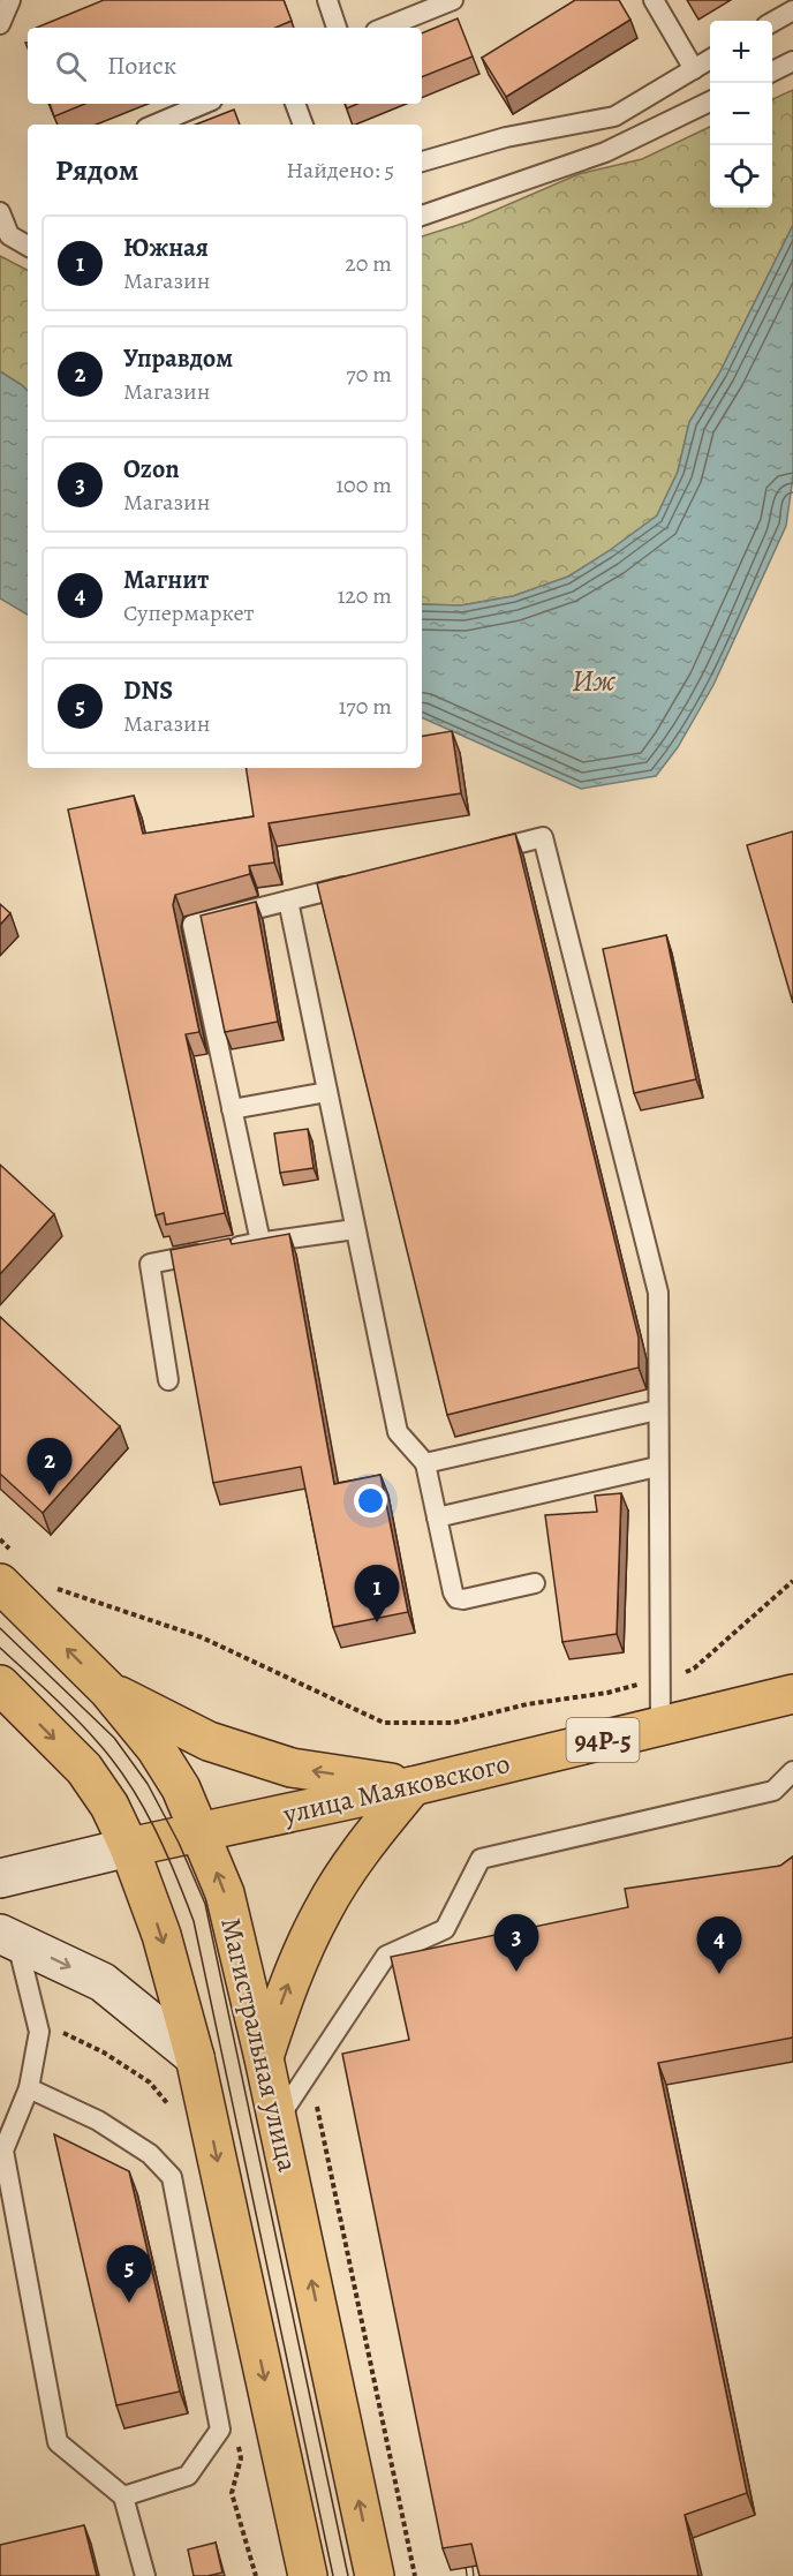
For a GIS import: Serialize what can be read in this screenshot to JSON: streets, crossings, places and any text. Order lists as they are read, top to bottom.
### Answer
{
  "streets": {
    "main road": ["94Р-5", "улица Маяковского", "Магистральная улица"]
  },
  "crossings": [
    ["улица Маяковского", "Магистральная улица"]
  ],
  "water": ["Иж"],
  "page": {
    "map_buttons": ["+", "−"],
    "search": "Поиск",
    "heading": ["Рядом", "Найдено: 5"],
    "list": [
      {
        "mark": "1",
        "name": "Южная",
        "note": "Магазин",
        "value": "20 m"
      },
      {
        "mark": "2",
        "name": "Управдом",
        "note": "Магазин",
        "value": "70 m"
      },
      {
        "mark": "3",
        "name": "Ozon",
        "note": "Магазин",
        "value": "100 m"
      },
      {
        "mark": "4",
        "name": "Магнит",
        "note": "Супермаркет",
        "value": "120 m"
      },
      {
        "mark": "5",
        "name": "DNS",
        "note": "Магазин",
        "value": "170 m"
      }
    ],
    "pins": [
      "2",
      "1",
      "3",
      "4",
      "5"
    ]
  }
}
